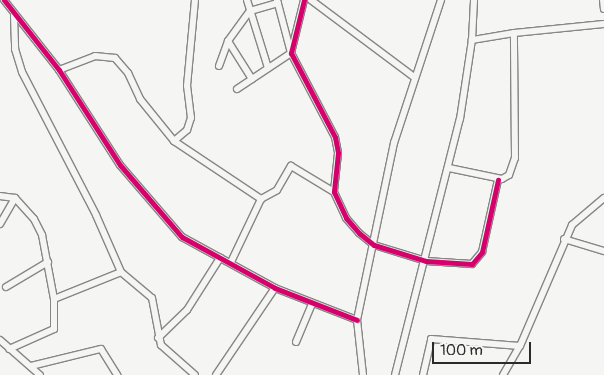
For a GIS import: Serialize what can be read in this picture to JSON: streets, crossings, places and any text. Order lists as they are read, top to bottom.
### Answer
{
  "scale_bar": "100 m"
}
